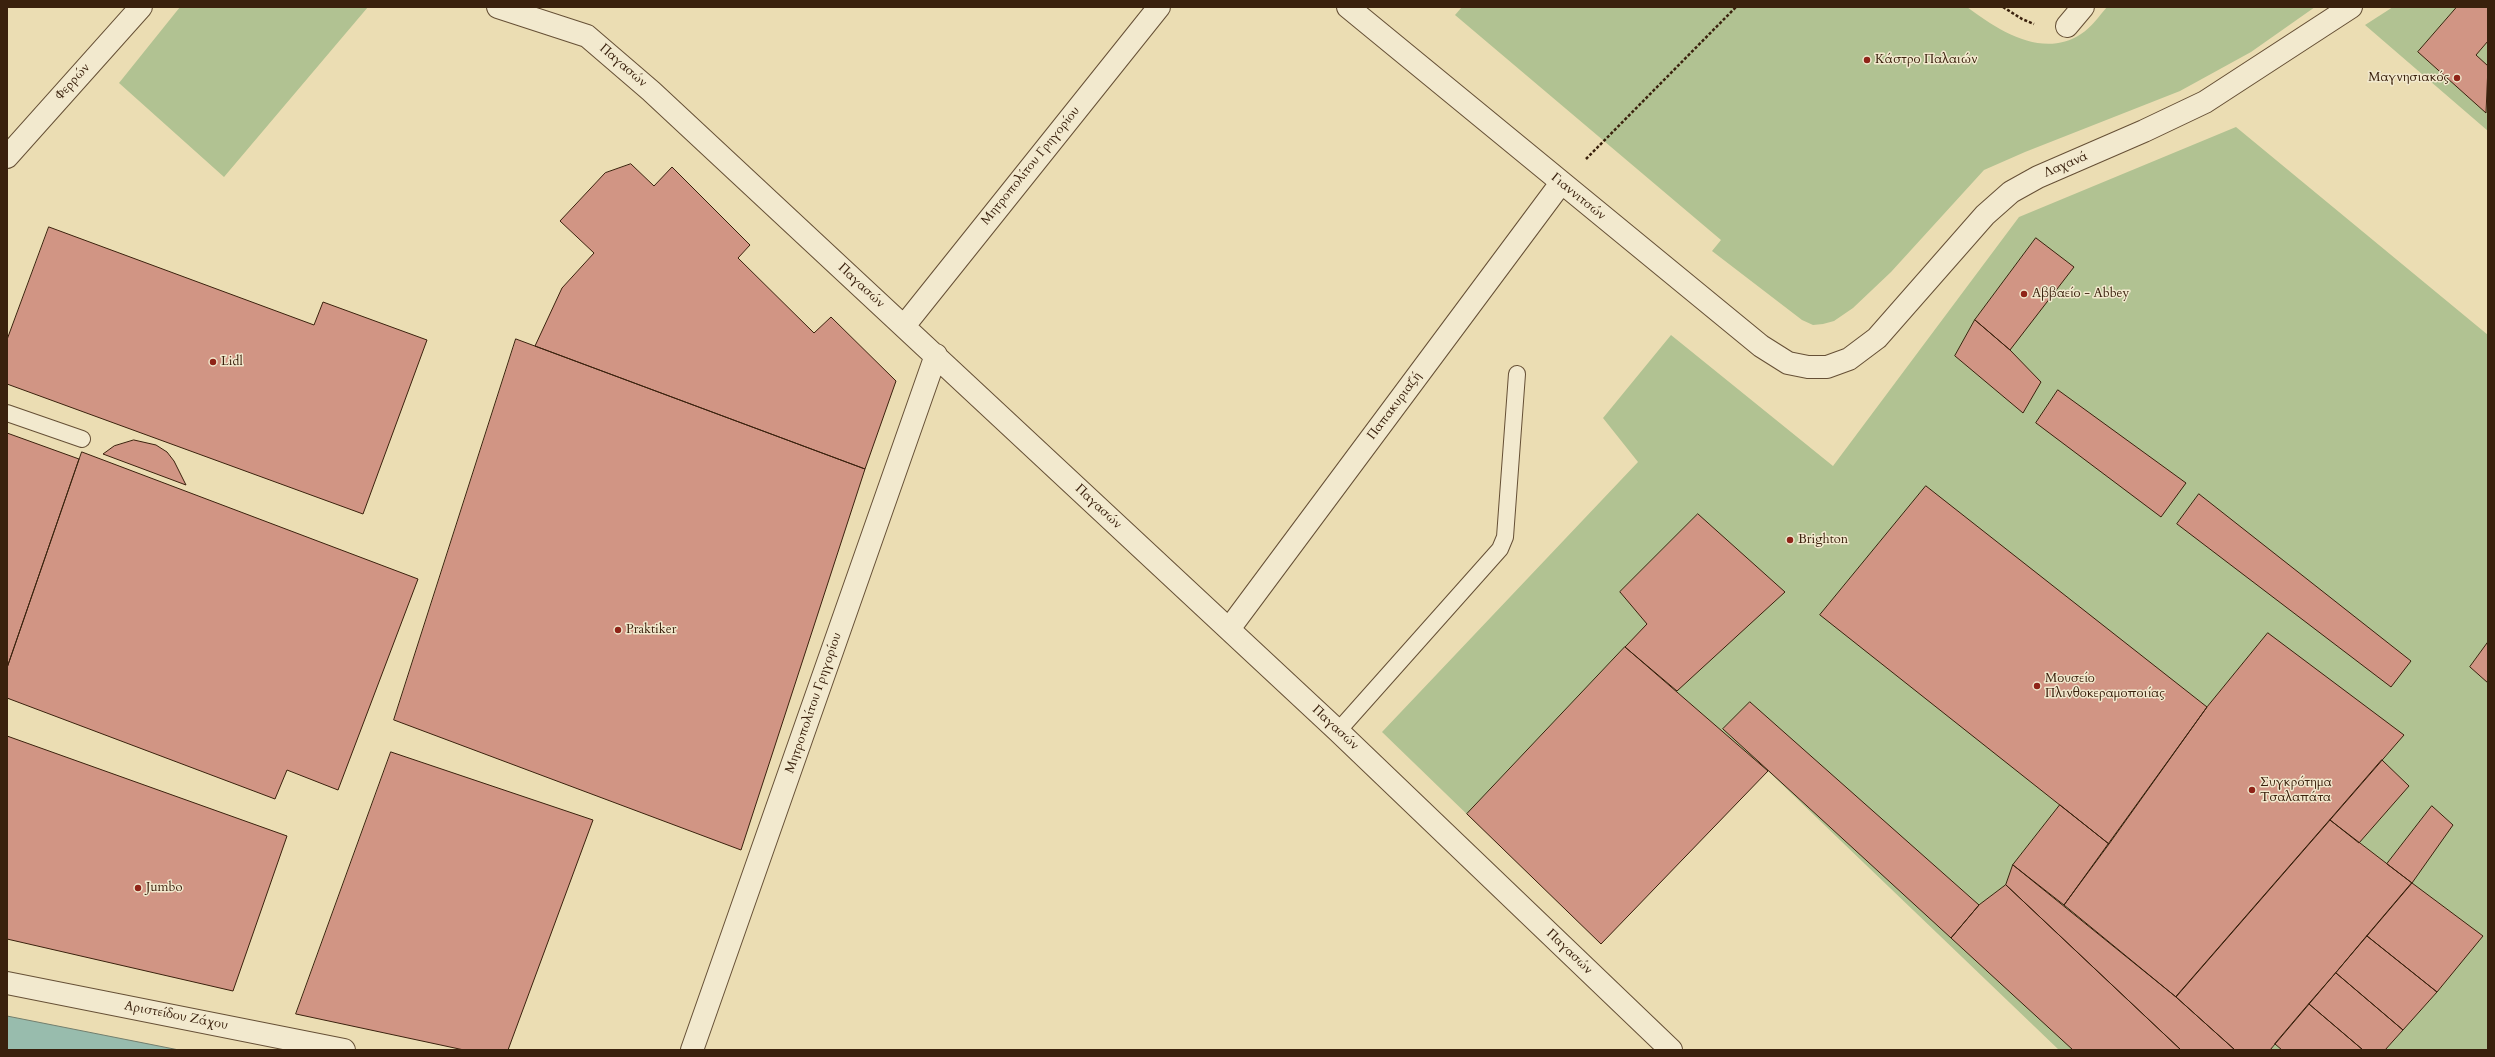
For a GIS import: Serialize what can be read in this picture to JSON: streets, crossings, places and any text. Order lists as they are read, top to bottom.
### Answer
{
  "streets": {
    "street": [
      "Παγασών",
      "Φερρών",
      "Λαχανά",
      "Μητροπολίτου Γρηγορίου",
      "Γιαννιτσών",
      "Παπακυριαζή",
      "Αριστείδου Ζάχου"
    ]
  },
  "crossings": [
    ["Παγασών", "Μητροπολίτου Γρηγορίου"],
    ["Παγασών", "Παπακυριαζή"],
    ["Λαχανά", "Γιαννιτσών"],
    ["Γιαννιτσών", "Παπακυριαζή"]
  ],
  "places": [
    "Κάστρο Παλαιών",
    "Μαγνησιακός",
    "Αββαείο - Abbey",
    "Lidl",
    "Brighton",
    "Praktiker",
    "Μουσείο Πλινθοκεραμοποιίας",
    "Συγκρότημα Τσαλαπάτα",
    "Jumbo"
  ]
}
